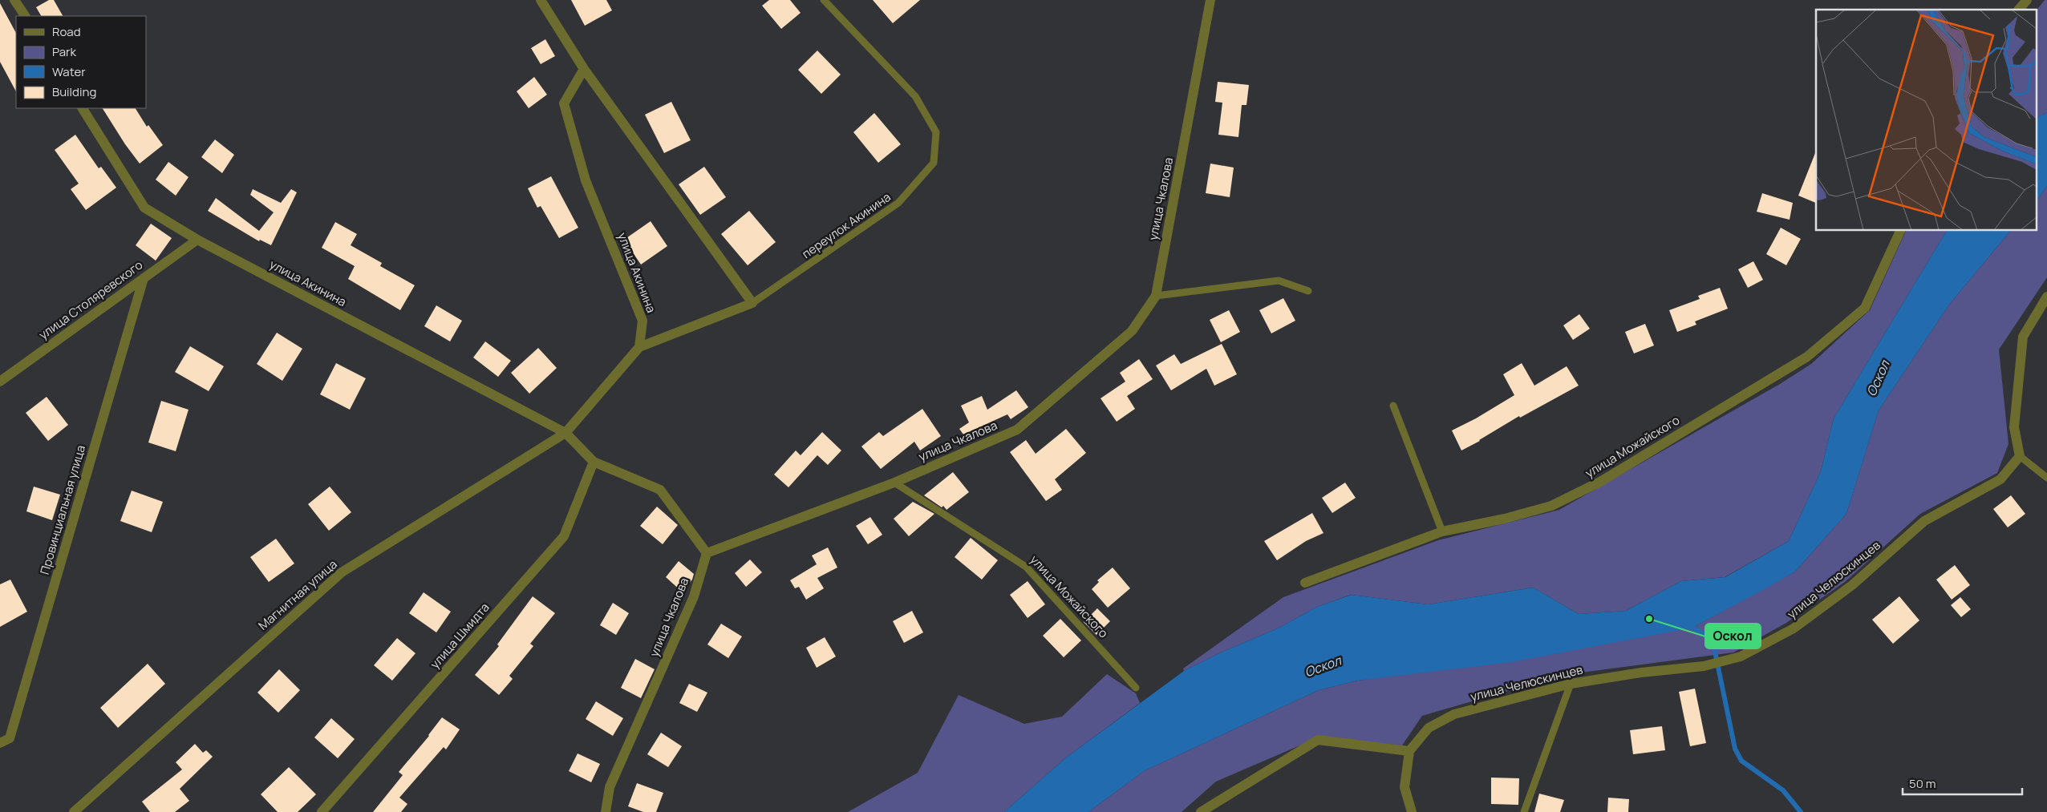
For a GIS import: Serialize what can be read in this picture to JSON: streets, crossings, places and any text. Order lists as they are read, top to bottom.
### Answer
{
  "streets": {
    "street": [
      "улица Чкалова",
      "улица Акинина",
      "улица Столяревского",
      "улица Можайского",
      "Провинциальная улица",
      "улица Челюскинцев",
      "Магнитная улица",
      "улица Шмидта"
    ],
    "lane": ["переулок Акинина"]
  },
  "crossings": [
    ["улица Чкалова", "улица Акинина"],
    ["улица Чкалова", "улица Можайского"],
    ["улица Акинина", "улица Столяревского"],
    ["улица Акинина", "Магнитная улица"],
    ["улица Акинина", "улица Шмидта"],
    ["улица Столяревского", "Провинциальная улица"]
  ],
  "water": ["Оскол"],
  "places": ["Оскол"],
  "legend": [
    "Road",
    "Park",
    "Water",
    "Building"
  ],
  "scale_bar": "50 m"
}
